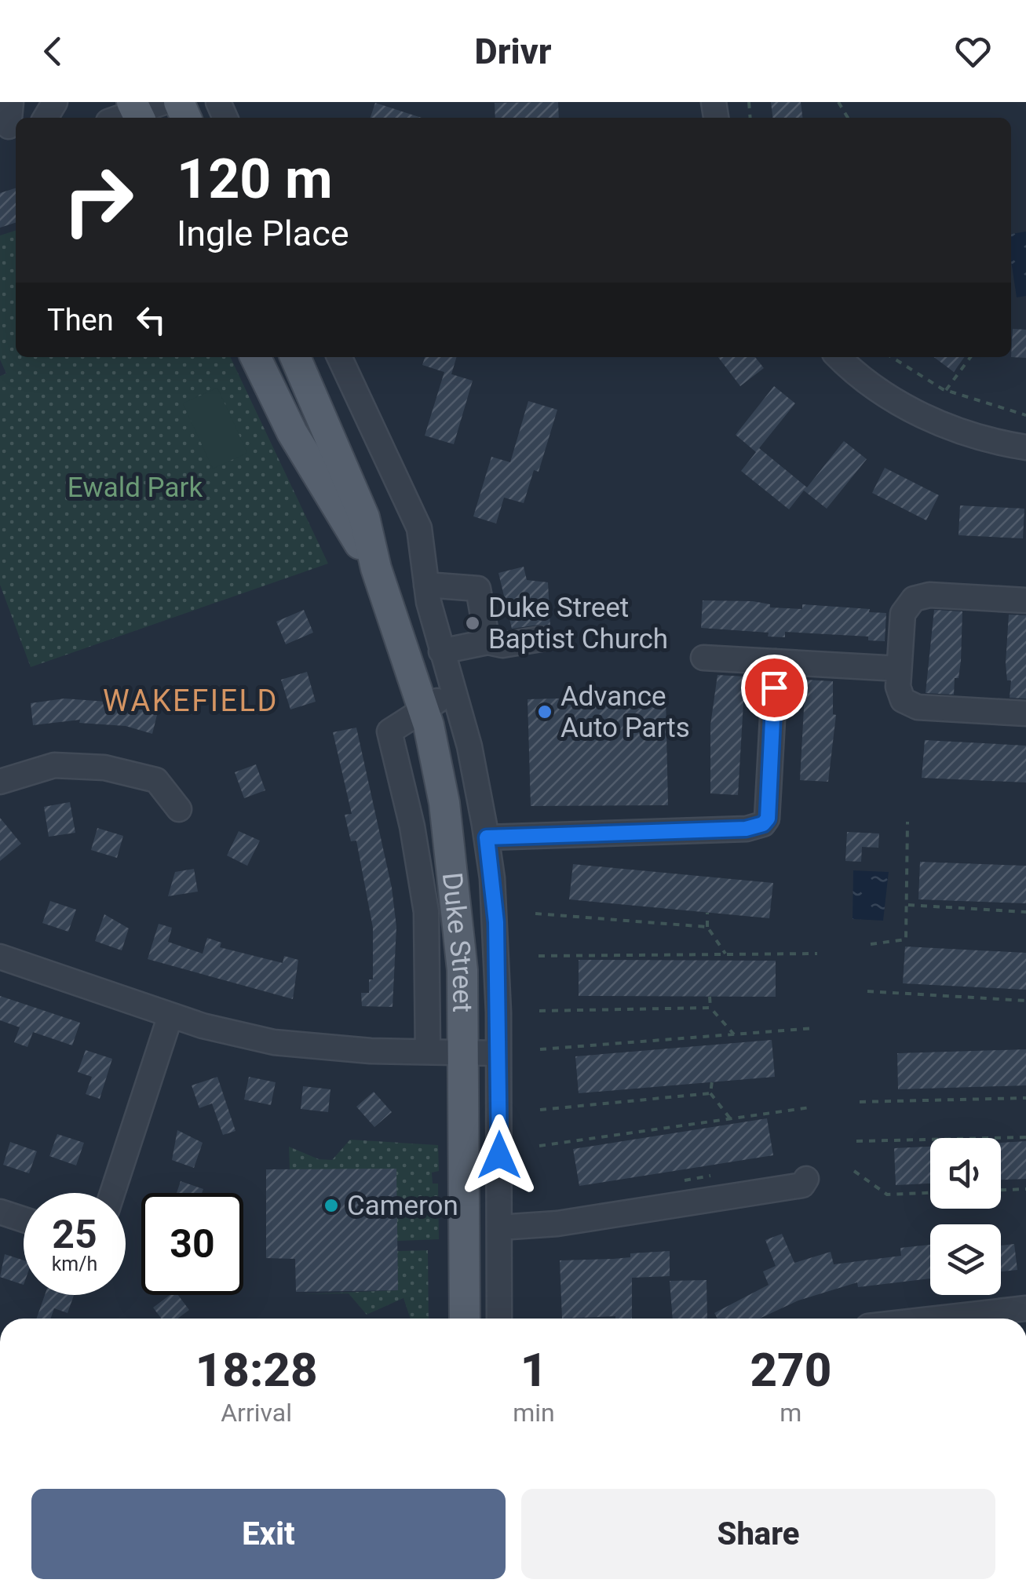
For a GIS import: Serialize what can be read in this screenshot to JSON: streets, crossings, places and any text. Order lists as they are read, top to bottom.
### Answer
{
  "streets": {
    "main road": ["Duke Street"]
  },
  "districts": ["WAKEFIELD"],
  "parks": ["Ewald Park"],
  "places": ["Duke Street Baptist Church", "Advance Auto Parts", "Cameron"],
  "page": {
    "header": "Drivr",
    "turn": ["120 m", "Ingle Place"],
    "then": "Then",
    "speed": "25 km/h",
    "limit": "30",
    "eta": [
      "18:28",
      "Arrival",
      "1",
      "min",
      "270",
      "m"
    ],
    "buttons": ["Exit", "Share"]
  }
}
